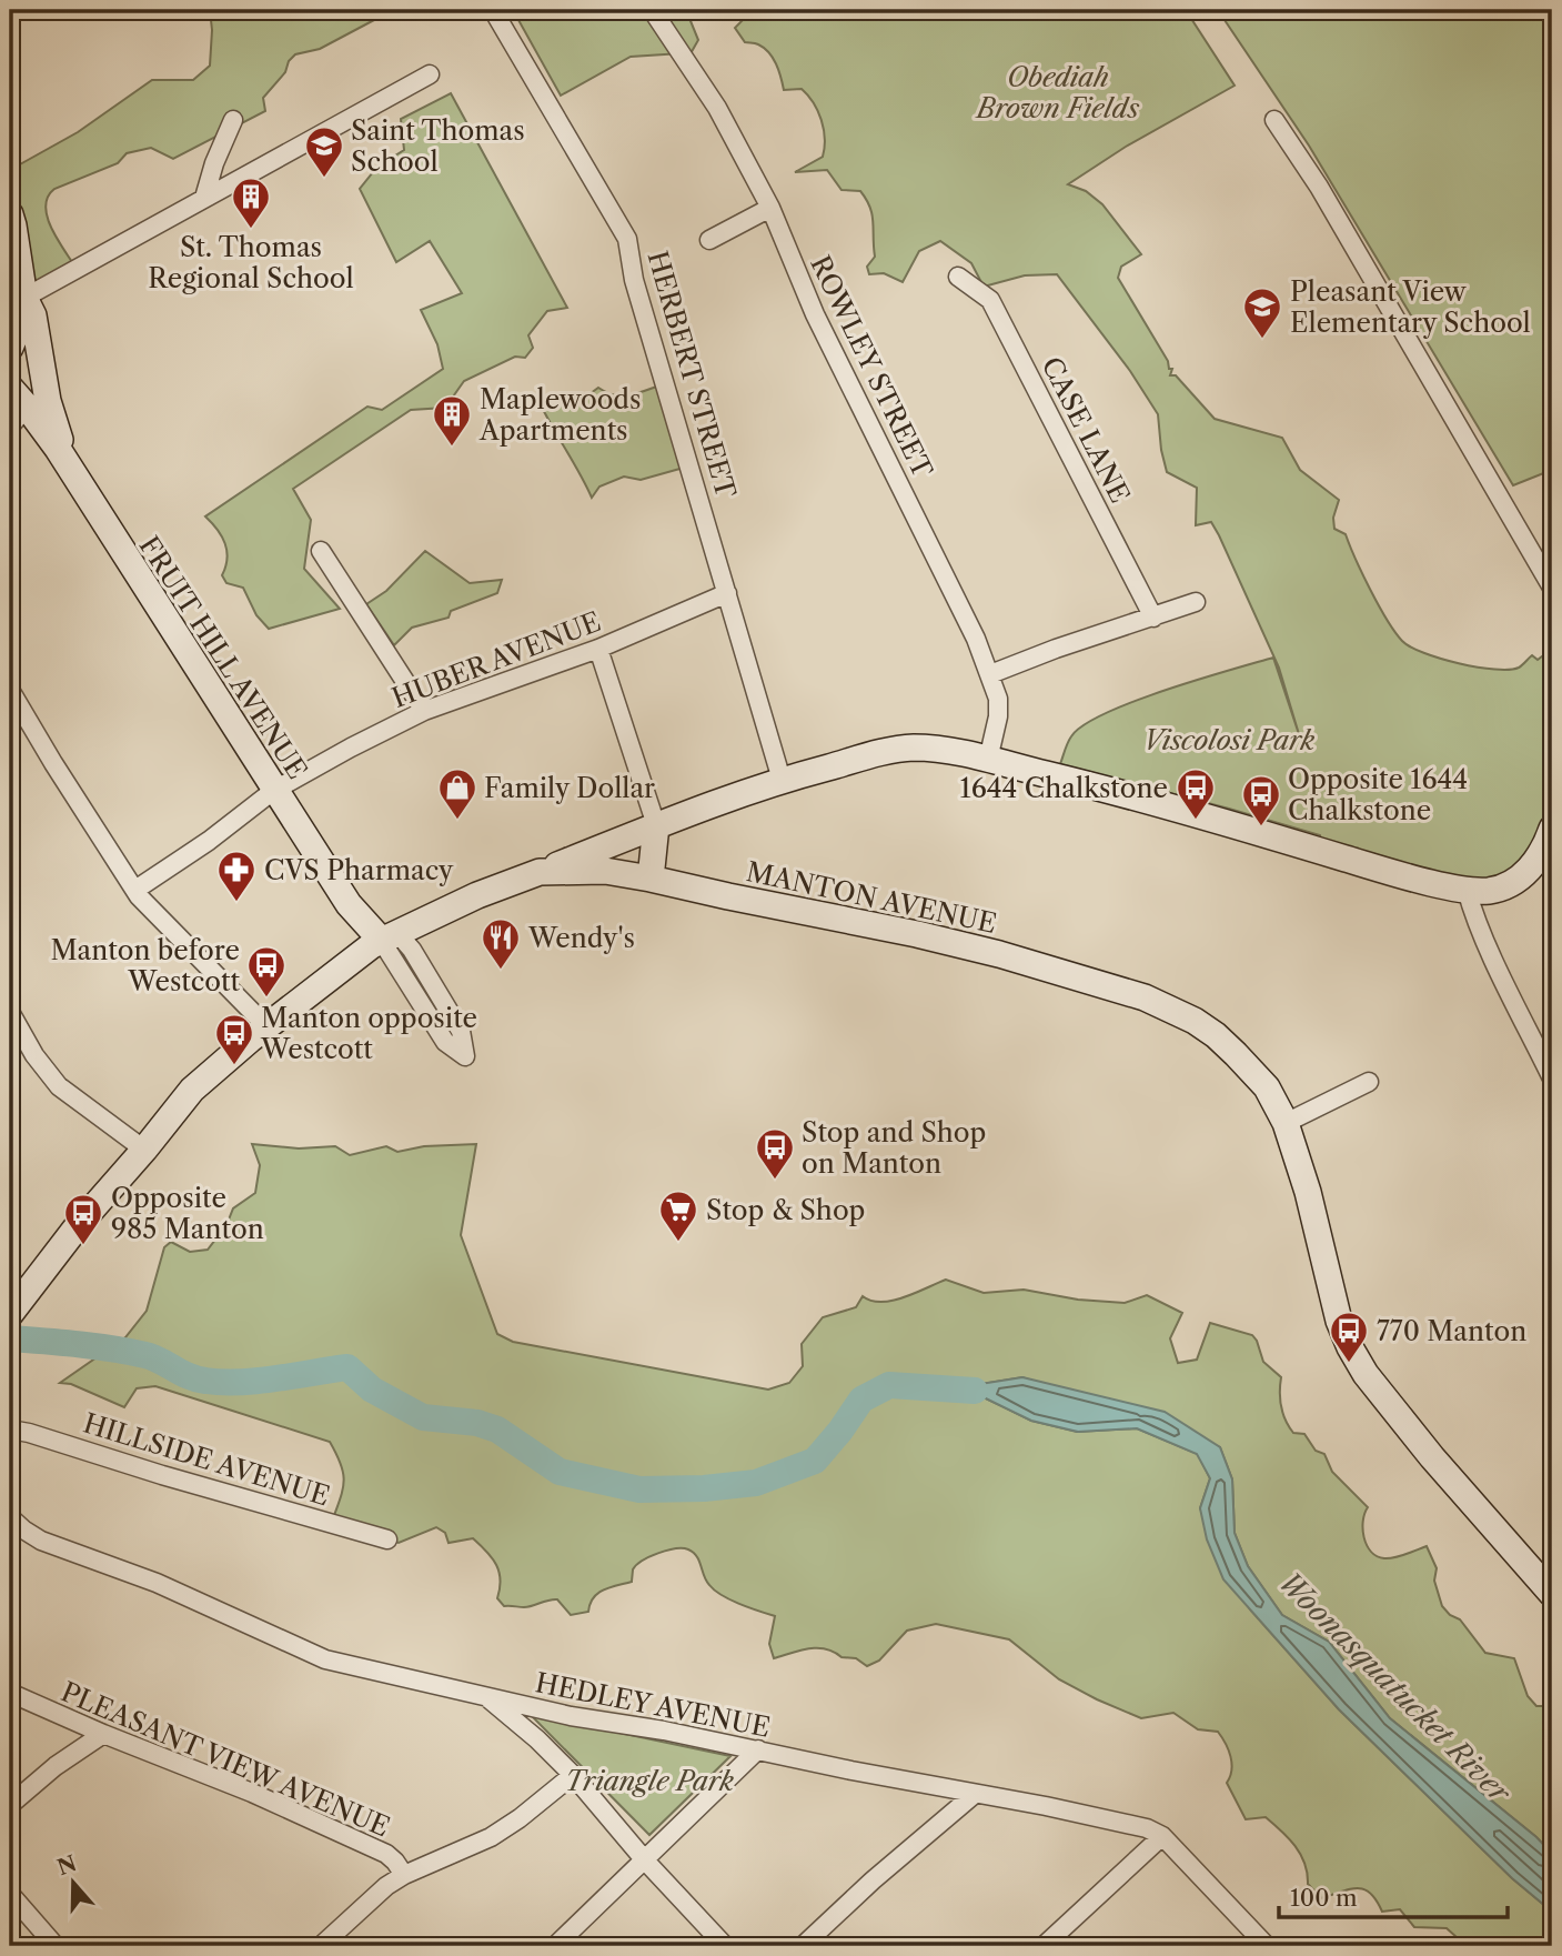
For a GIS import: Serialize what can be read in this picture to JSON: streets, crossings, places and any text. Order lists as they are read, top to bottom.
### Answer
{
  "streets": {
    "main road": ["FRUIT HILL AVENUE", "MANTON AVENUE"],
    "street": [
      "ROWLEY STREET",
      "HERBERT STREET",
      "CASE LANE",
      "HUBER AVENUE",
      "HILLSIDE AVENUE",
      "HEDLEY AVENUE",
      "PLEASANT VIEW AVENUE"
    ]
  },
  "crossings": [
    ["HERBERT STREET", "HUBER AVENUE"],
    ["FRUIT HILL AVENUE", "HUBER AVENUE"],
    ["FRUIT HILL AVENUE", "MANTON AVENUE"]
  ],
  "water": ["Woonasquatucket River"],
  "parks": ["Obediah Brown Fields", "Viscolosi Park", "Triangle Park"],
  "places": {
    "school or university": ["Saint Thomas School", "Pleasant View Elementary School"],
    "building": ["St. Thomas Regional School", "Maplewoods Apartments"],
    "shop": ["Family Dollar"],
    "bus stop": [
      "1644 Chalkstone",
      "Opposite 1644 Chalkstone",
      "Manton before Westcott",
      "Manton opposite Westcott",
      "Stop and Shop on Manton",
      "Opposite 985 Manton",
      "770 Manton"
    ],
    "pharmacy": ["CVS Pharmacy"],
    "restaurant": ["Wendy's"],
    "supermarket": ["Stop & Shop"]
  },
  "scale_bar": "100 m",
  "north": "top"
}
